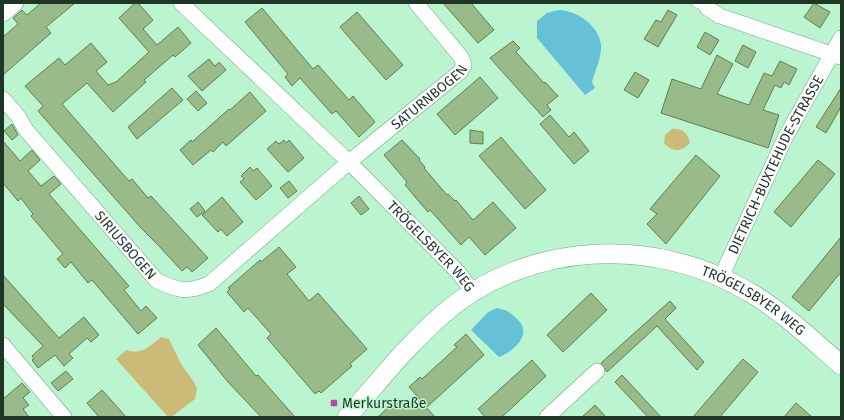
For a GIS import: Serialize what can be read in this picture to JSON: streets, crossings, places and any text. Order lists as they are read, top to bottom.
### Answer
{
  "streets": {
    "street": [
      "SATURNBOGEN",
      "DIETRICH-BUXTEHUDE-STRASSE",
      "TRÖGELSBYER WEG",
      "SIRIUSBOGEN"
    ]
  },
  "crossings": [
    ["SATURNBOGEN", "TRÖGELSBYER WEG"],
    ["SATURNBOGEN", "SIRIUSBOGEN"],
    ["DIETRICH-BUXTEHUDE-STRASSE", "TRÖGELSBYER WEG"],
    ["TRÖGELSBYER WEG", "SIRIUSBOGEN"]
  ],
  "places": {
    "transit": ["Merkurstraße"]
  }
}
